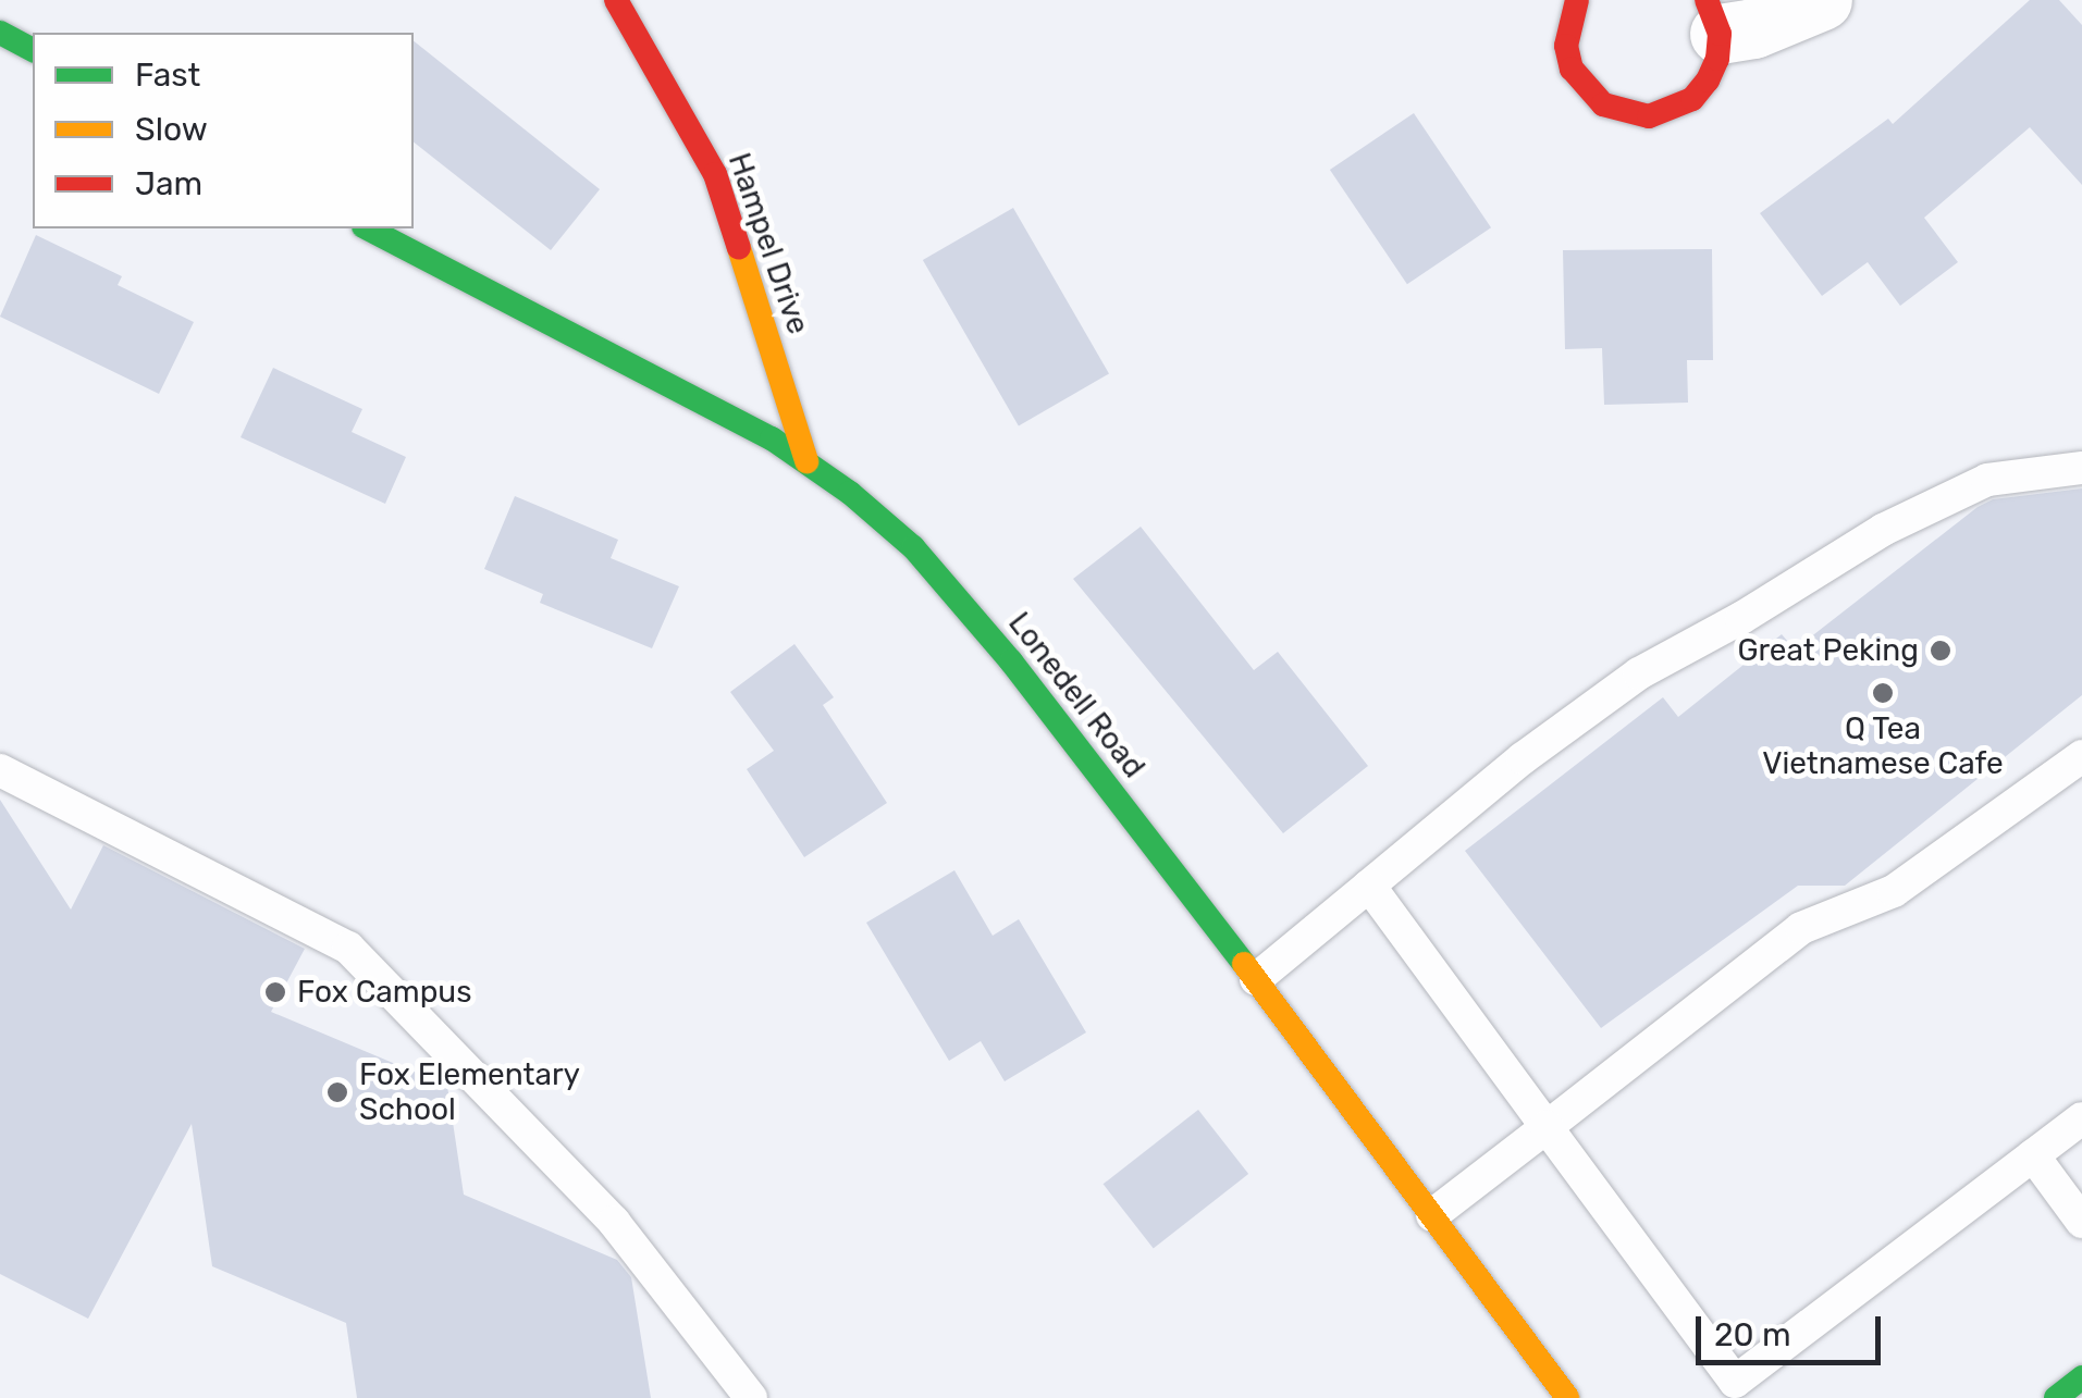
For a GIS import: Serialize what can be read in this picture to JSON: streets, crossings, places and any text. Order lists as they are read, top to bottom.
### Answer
{
  "streets": {
    "street": ["Hampel Drive", "Lonedell Road"]
  },
  "crossings": [
    ["Hampel Drive", "Lonedell Road"]
  ],
  "places": [
    "Great Peking",
    "Q Tea Vietnamese Cafe",
    "Fox Campus",
    "Fox Elementary School"
  ],
  "legend": ["Fast", "Slow", "Jam"],
  "scale_bar": "20 m"
}
